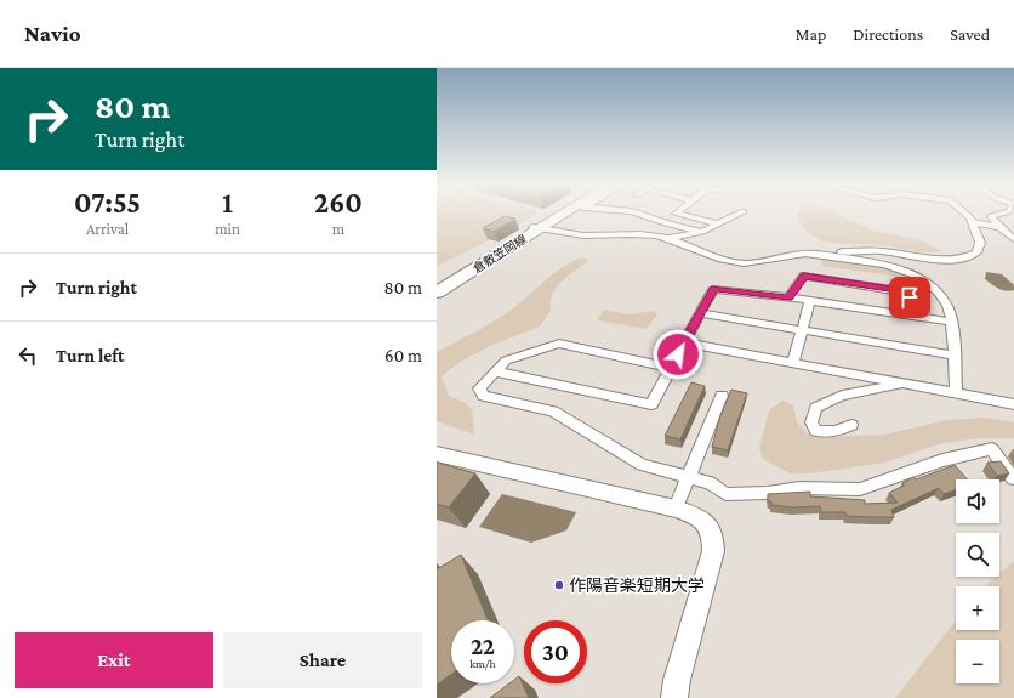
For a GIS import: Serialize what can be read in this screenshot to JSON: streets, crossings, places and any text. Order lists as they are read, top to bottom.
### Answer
{
  "streets": {
    "main road": ["倉敷笠岡線"]
  },
  "places": ["作陽音楽短期大学"],
  "page": {
    "header": "Navio",
    "nav": ["Map", "Directions", "Saved"],
    "turn": ["80 m", "Turn right"],
    "eta": [
      "07:55",
      "Arrival",
      "1",
      "min",
      "260",
      "m"
    ],
    "list": [
      {
        "name": "Turn right",
        "value": "80 m"
      },
      {
        "name": "Turn left",
        "value": "60 m"
      }
    ],
    "map_buttons": ["+", "−"],
    "speed": "22 km/h",
    "limit": "30",
    "buttons": ["Exit", "Share"]
  }
}
